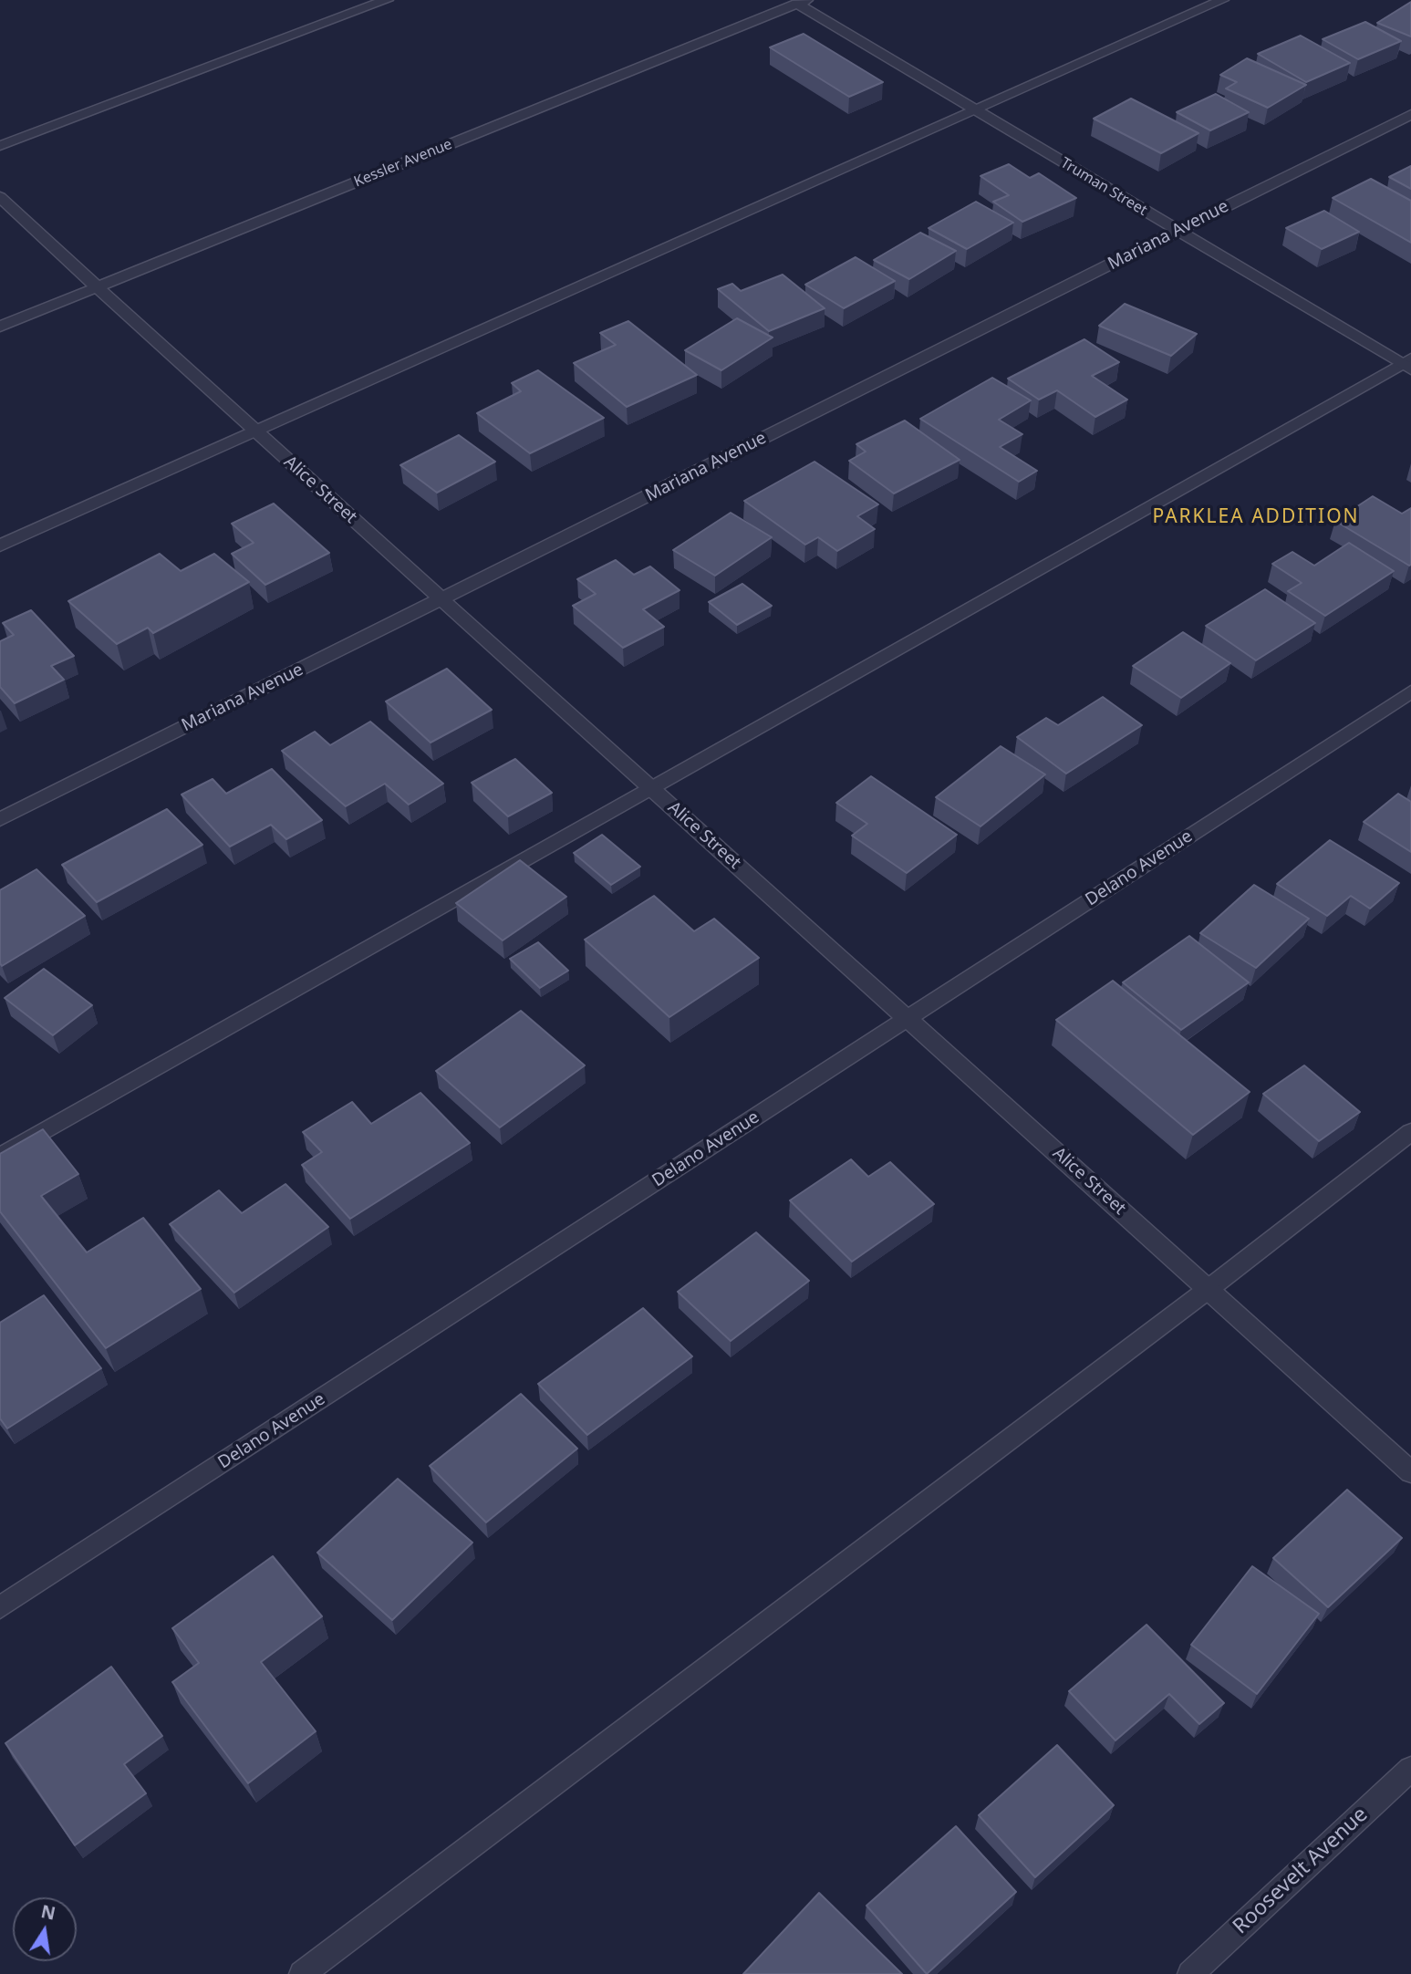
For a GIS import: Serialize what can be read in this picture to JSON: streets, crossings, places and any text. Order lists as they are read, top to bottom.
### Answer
{
  "streets": {
    "street": [
      "Kessler Avenue",
      "Truman Street",
      "Mariana Avenue",
      "Alice Street",
      "Delano Avenue",
      "Roosevelt Avenue"
    ]
  },
  "crossings": [
    ["Kessler Avenue", "Truman Street"],
    ["Kessler Avenue", "Alice Street"],
    ["Truman Street", "Mariana Avenue"],
    ["Mariana Avenue", "Alice Street"],
    ["Alice Street", "Delano Avenue"]
  ],
  "districts": ["PARKLEA ADDITION"],
  "north": "top"
}
